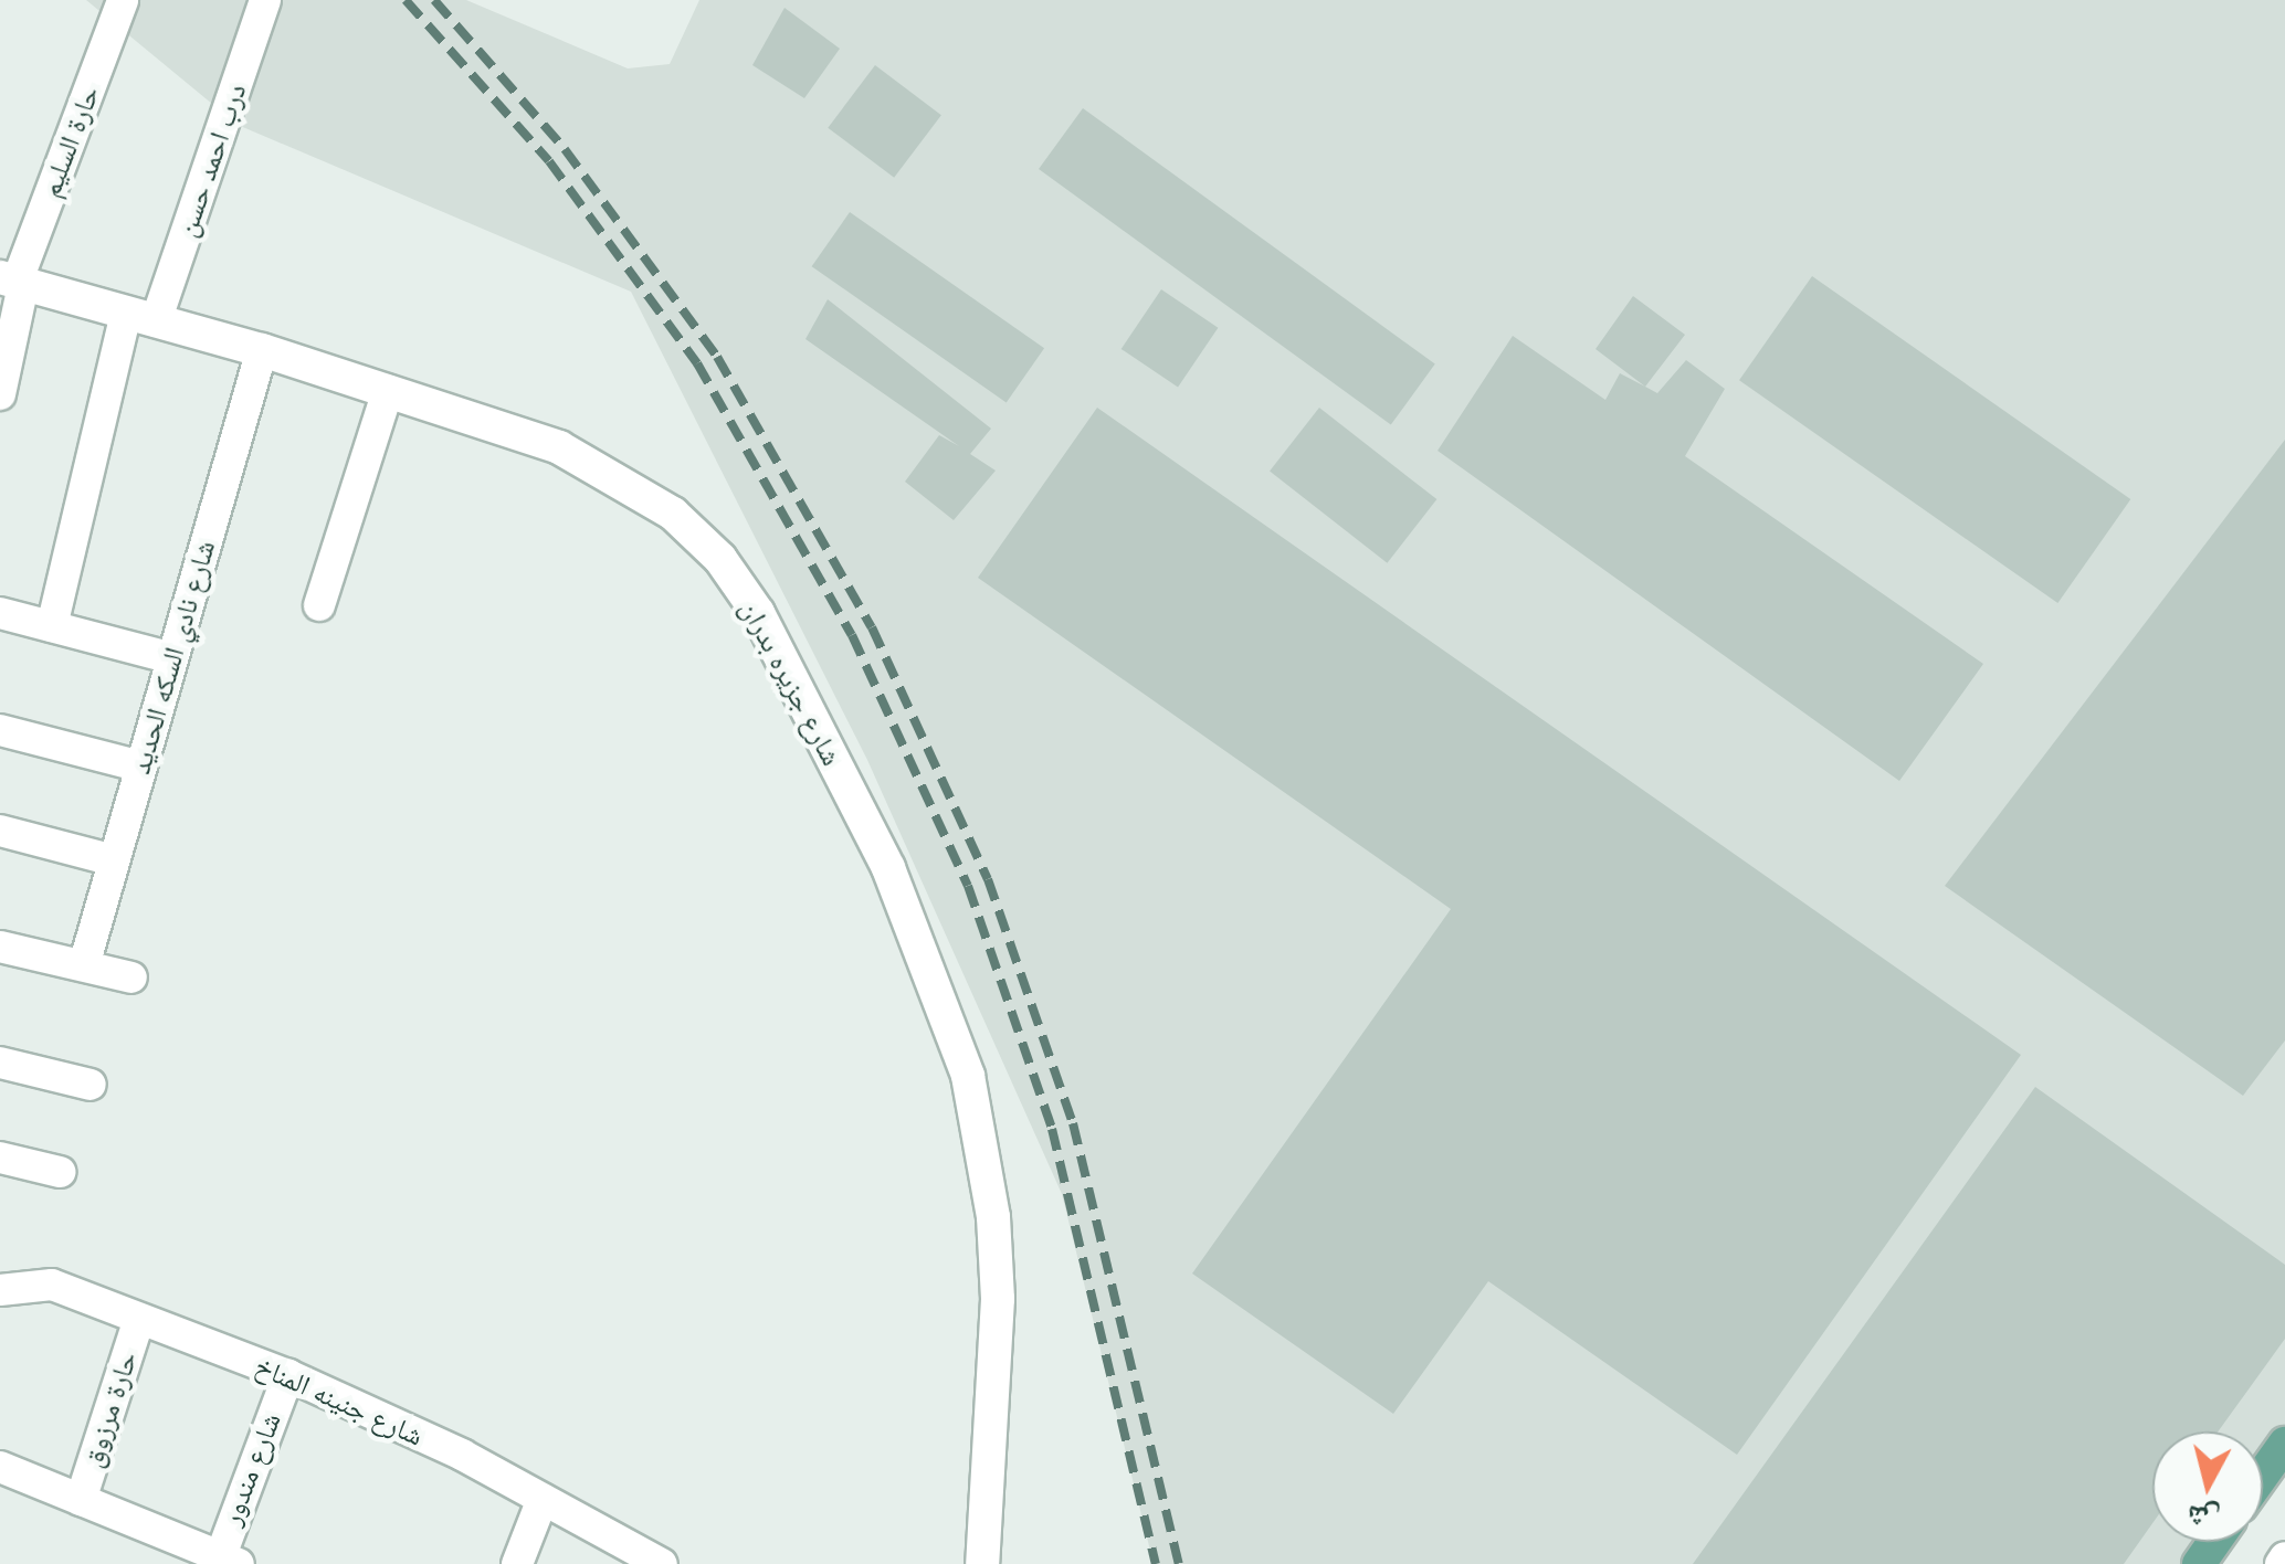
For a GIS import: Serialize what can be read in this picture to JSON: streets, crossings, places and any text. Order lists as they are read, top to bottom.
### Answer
{
  "streets": {
    "street": [
      "حارة السليم",
      "درب احمد حسن",
      "شارع نادي السكه الحديد",
      "شارع جزيره بدران",
      "شارع جنينه المناخ",
      "حارة مرزوق",
      "شارع مندور"
    ]
  },
  "crossings": [
    ["حارة السليم", "شارع جزيره بدران"],
    ["درب احمد حسن", "شارع جزيره بدران"],
    ["شارع نادي السكه الحديد", "شارع جزيره بدران"],
    ["شارع جنينه المناخ", "حارة مرزوق"],
    ["شارع جنينه المناخ", "شارع مندور"]
  ],
  "north": "bottom"
}
